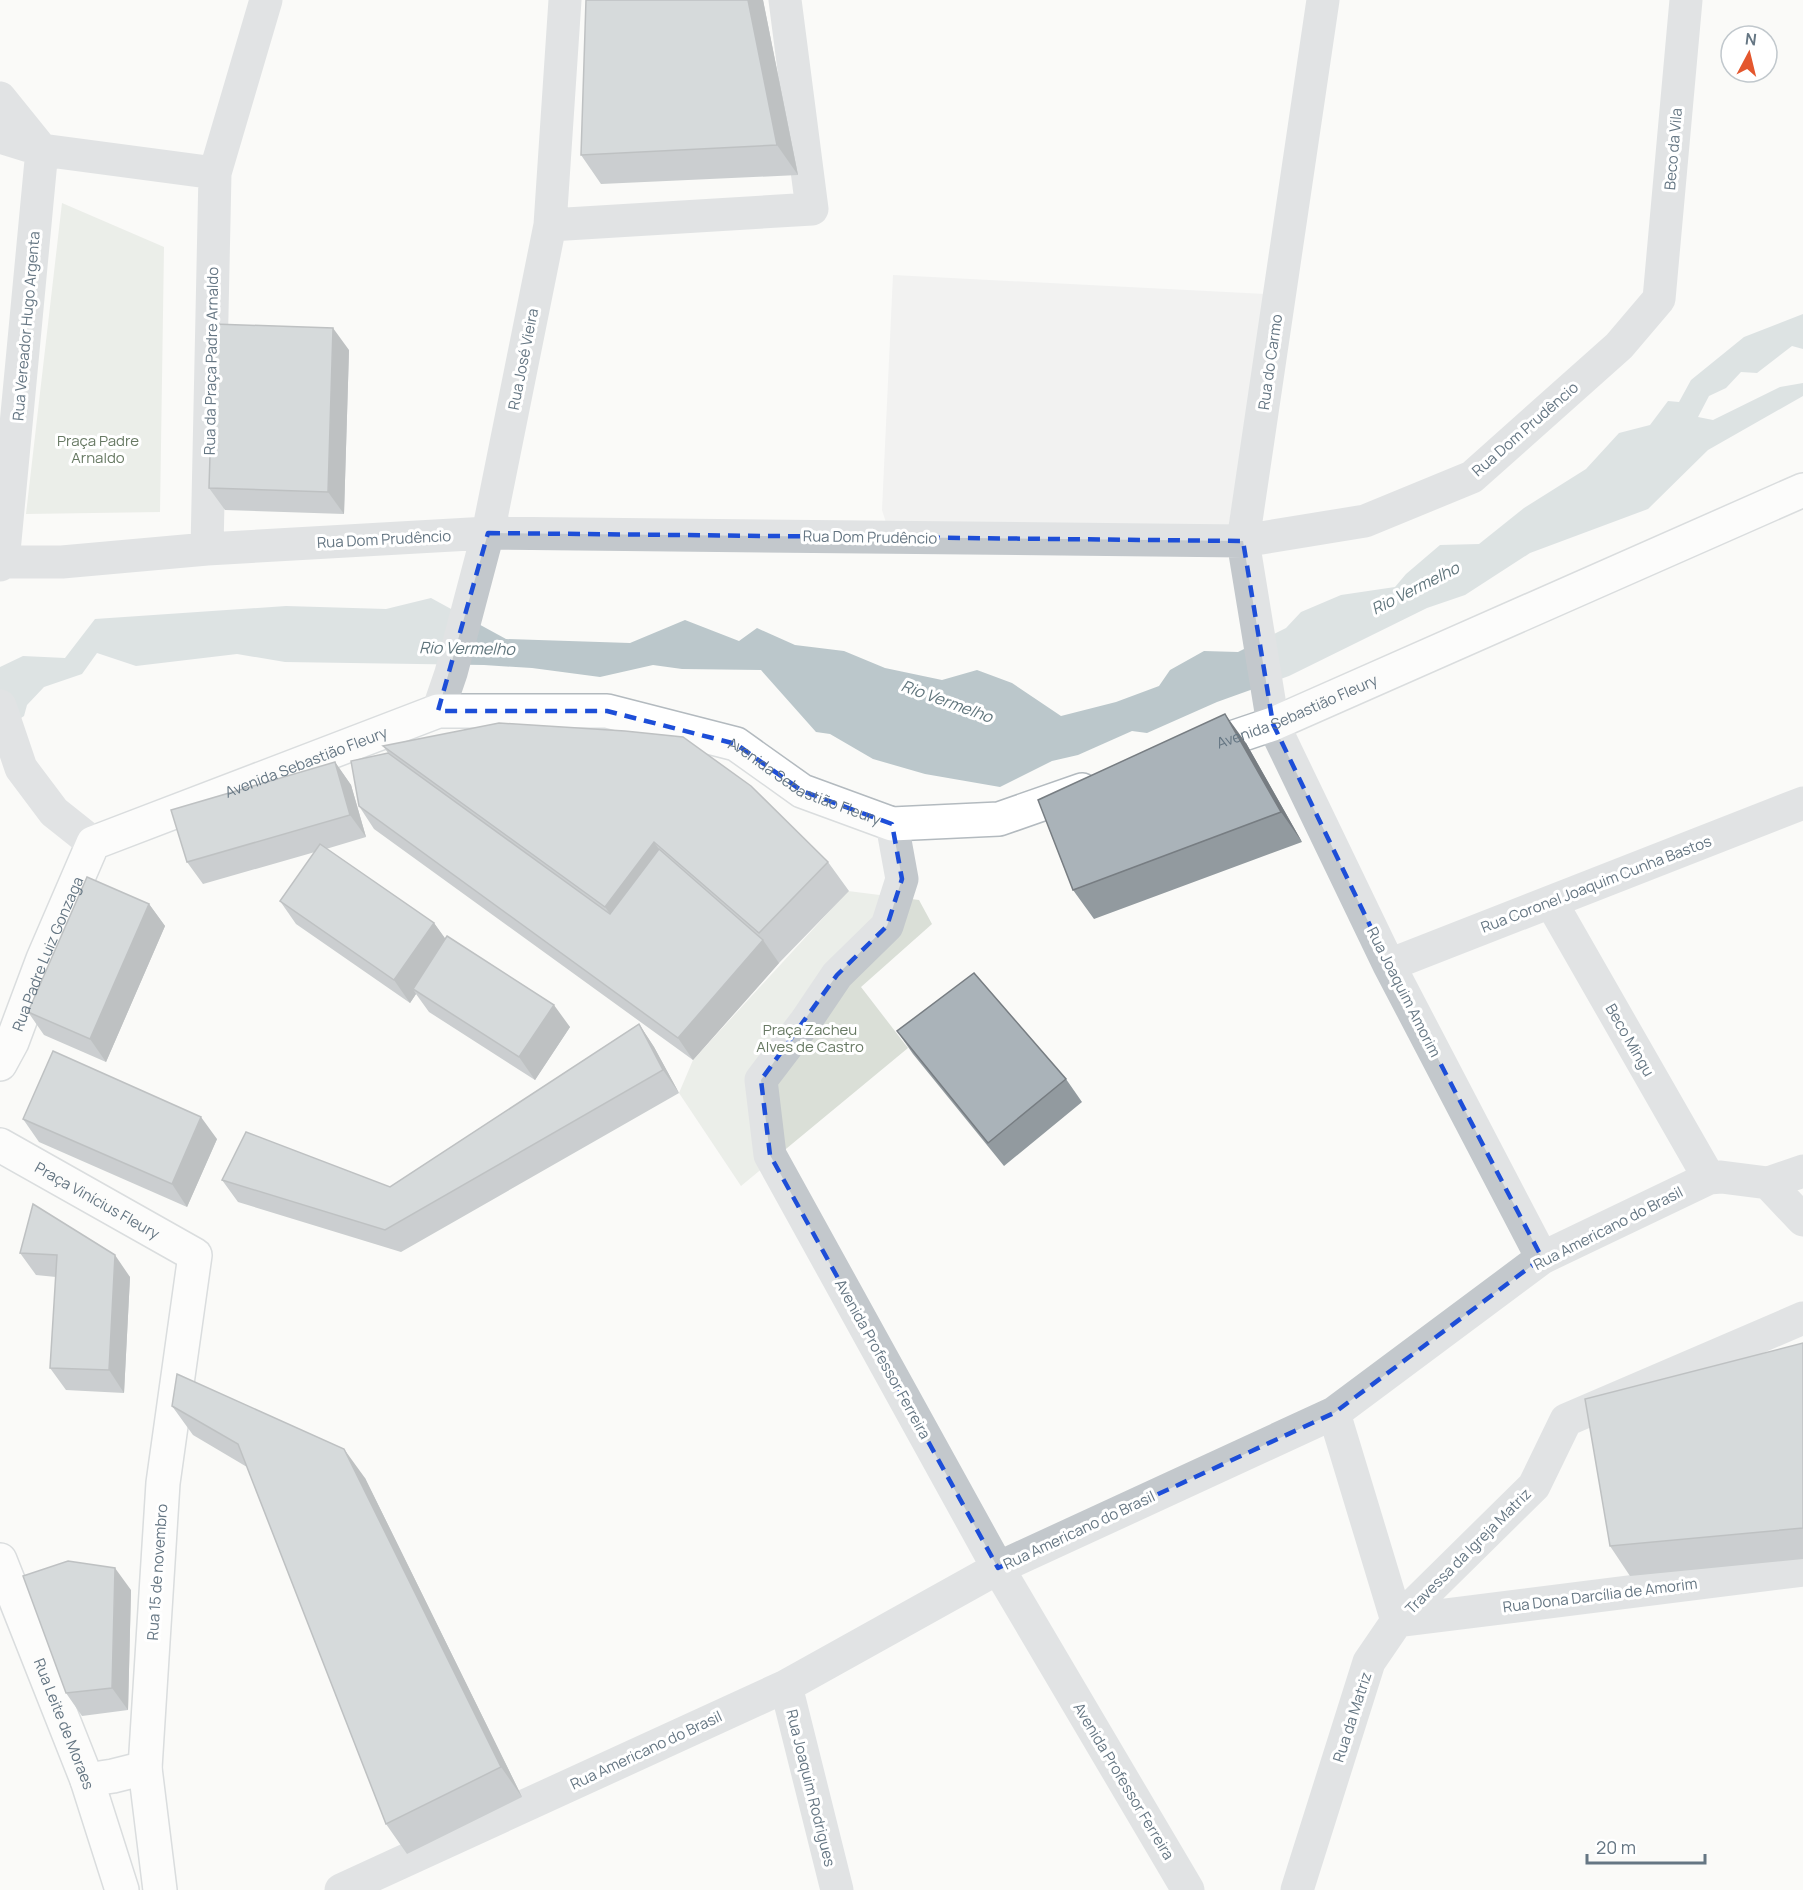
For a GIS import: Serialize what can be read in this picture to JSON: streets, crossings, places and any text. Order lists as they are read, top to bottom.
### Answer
{
  "streets": {
    "street": [
      "Beco da Vila",
      "Rua Vereador Hugo Argenta",
      "Rua José Vieira",
      "Rua da Praça Padre Arnaldo",
      "Rua do Carmo",
      "Rua Dom Prudêncio",
      "Avenida Sebastião Fleury",
      "Rua Coronel Joaquim Cunha Bastos",
      "Rua Padre Luiz Gonzaga",
      "Rua Joaquim Amorim",
      "Beco Mingu",
      "Praça Vinícius Fleury",
      "Rua Americano do Brasil",
      "Avenida Professor Ferreira",
      "Travessa da Igreja Matriz",
      "Rua 15 de novembro",
      "Rua Dona Darcília de Amorim",
      "Rua da Matriz",
      "Rua Leite de Moraes",
      "Rua Joaquim Rodrigues"
    ]
  },
  "crossings": [
    ["Beco da Vila", "Rua Dom Prudêncio"],
    ["Rua Vereador Hugo Argenta", "Rua Dom Prudêncio"],
    ["Rua José Vieira", "Rua Dom Prudêncio"],
    ["Rua José Vieira", "Avenida Sebastião Fleury"],
    ["Rua da Praça Padre Arnaldo", "Rua Dom Prudêncio"],
    ["Rua do Carmo", "Rua Dom Prudêncio"],
    ["Rua do Carmo", "Avenida Sebastião Fleury"],
    ["Rua do Carmo", "Rua Joaquim Amorim"],
    ["Avenida Sebastião Fleury", "Rua Padre Luiz Gonzaga"],
    ["Avenida Sebastião Fleury", "Rua Joaquim Amorim"],
    ["Avenida Sebastião Fleury", "Avenida Professor Ferreira"],
    ["Rua Coronel Joaquim Cunha Bastos", "Rua Joaquim Amorim"],
    ["Rua Coronel Joaquim Cunha Bastos", "Beco Mingu"],
    ["Rua Joaquim Amorim", "Rua Americano do Brasil"],
    ["Beco Mingu", "Rua Americano do Brasil"],
    ["Praça Vinícius Fleury", "Rua 15 de novembro"],
    ["Rua Americano do Brasil", "Avenida Professor Ferreira"],
    ["Rua Americano do Brasil", "Rua Joaquim Rodrigues"],
    ["Travessa da Igreja Matriz", "Rua Dona Darcília de Amorim"],
    ["Travessa da Igreja Matriz", "Rua da Matriz"],
    ["Rua Dona Darcília de Amorim", "Rua da Matriz"]
  ],
  "water": ["Rio Vermelho"],
  "parks": ["Praça Padre Arnaldo", "Praça Zacheu Alves de Castro"],
  "scale_bar": "20 m",
  "north": "top"
}
